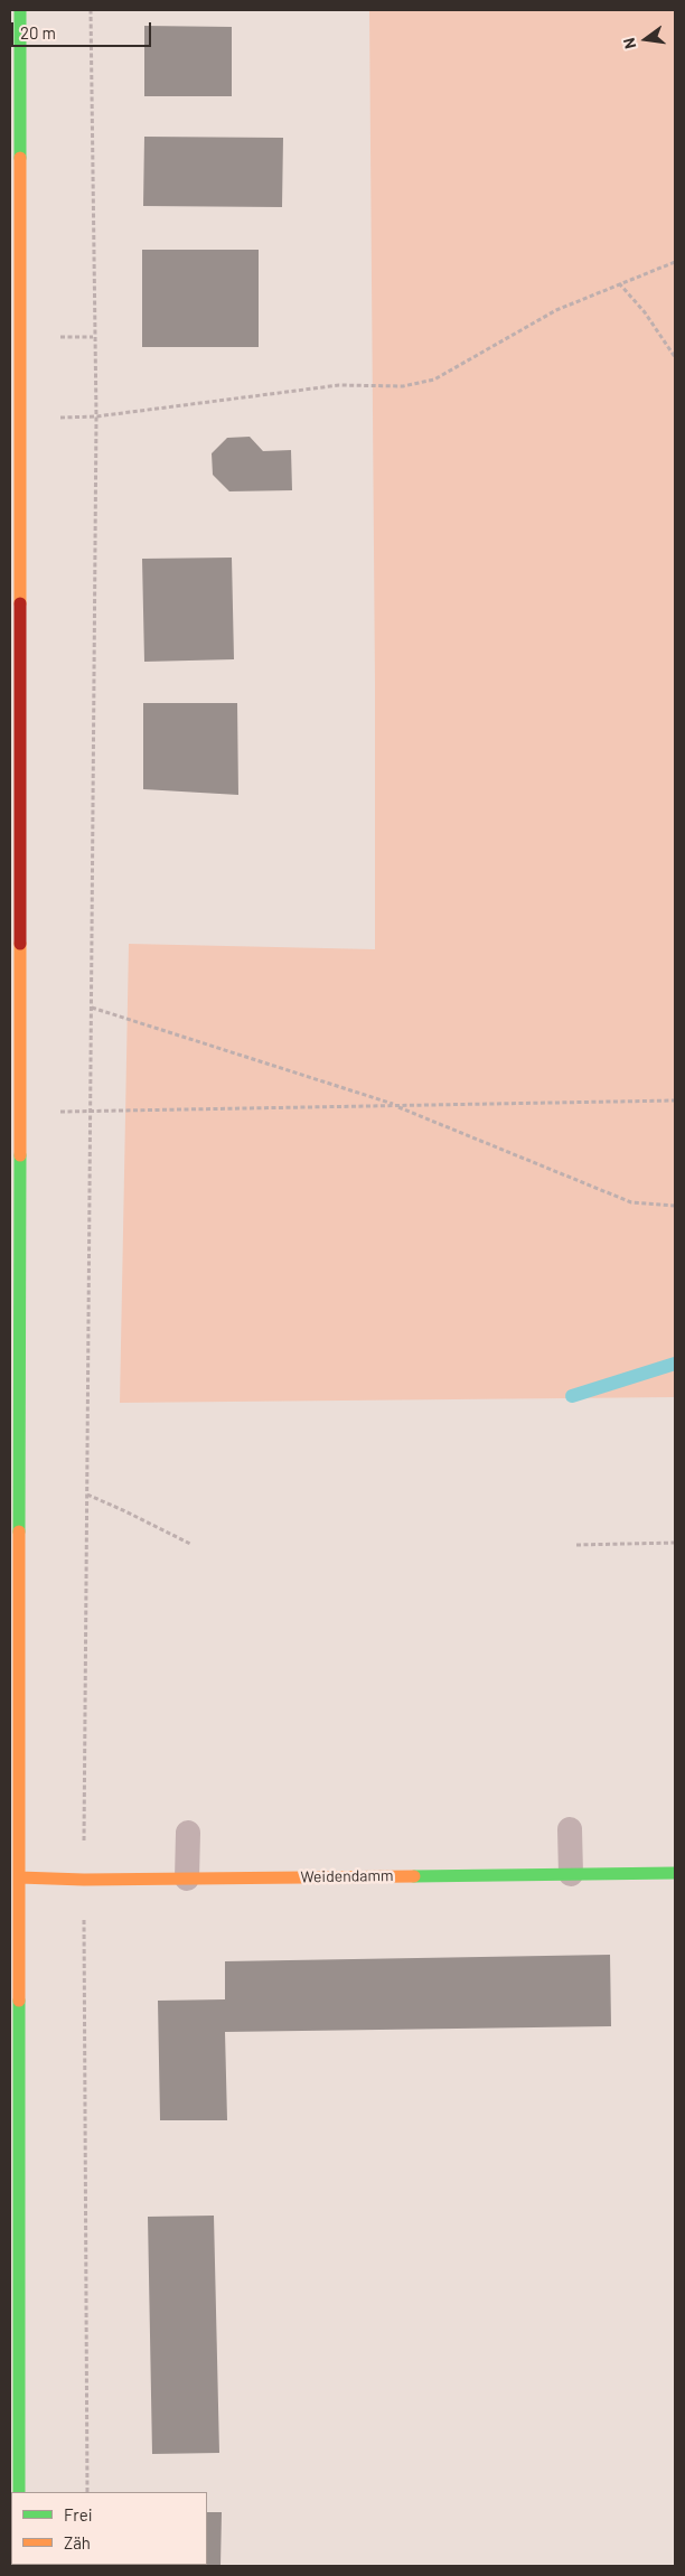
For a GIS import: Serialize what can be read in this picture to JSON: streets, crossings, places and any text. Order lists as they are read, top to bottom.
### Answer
{
  "streets": {
    "street": ["Weidendamm"]
  },
  "legend": ["Frei", "Zäh"],
  "scale_bar": "20 m",
  "north": "left"
}
